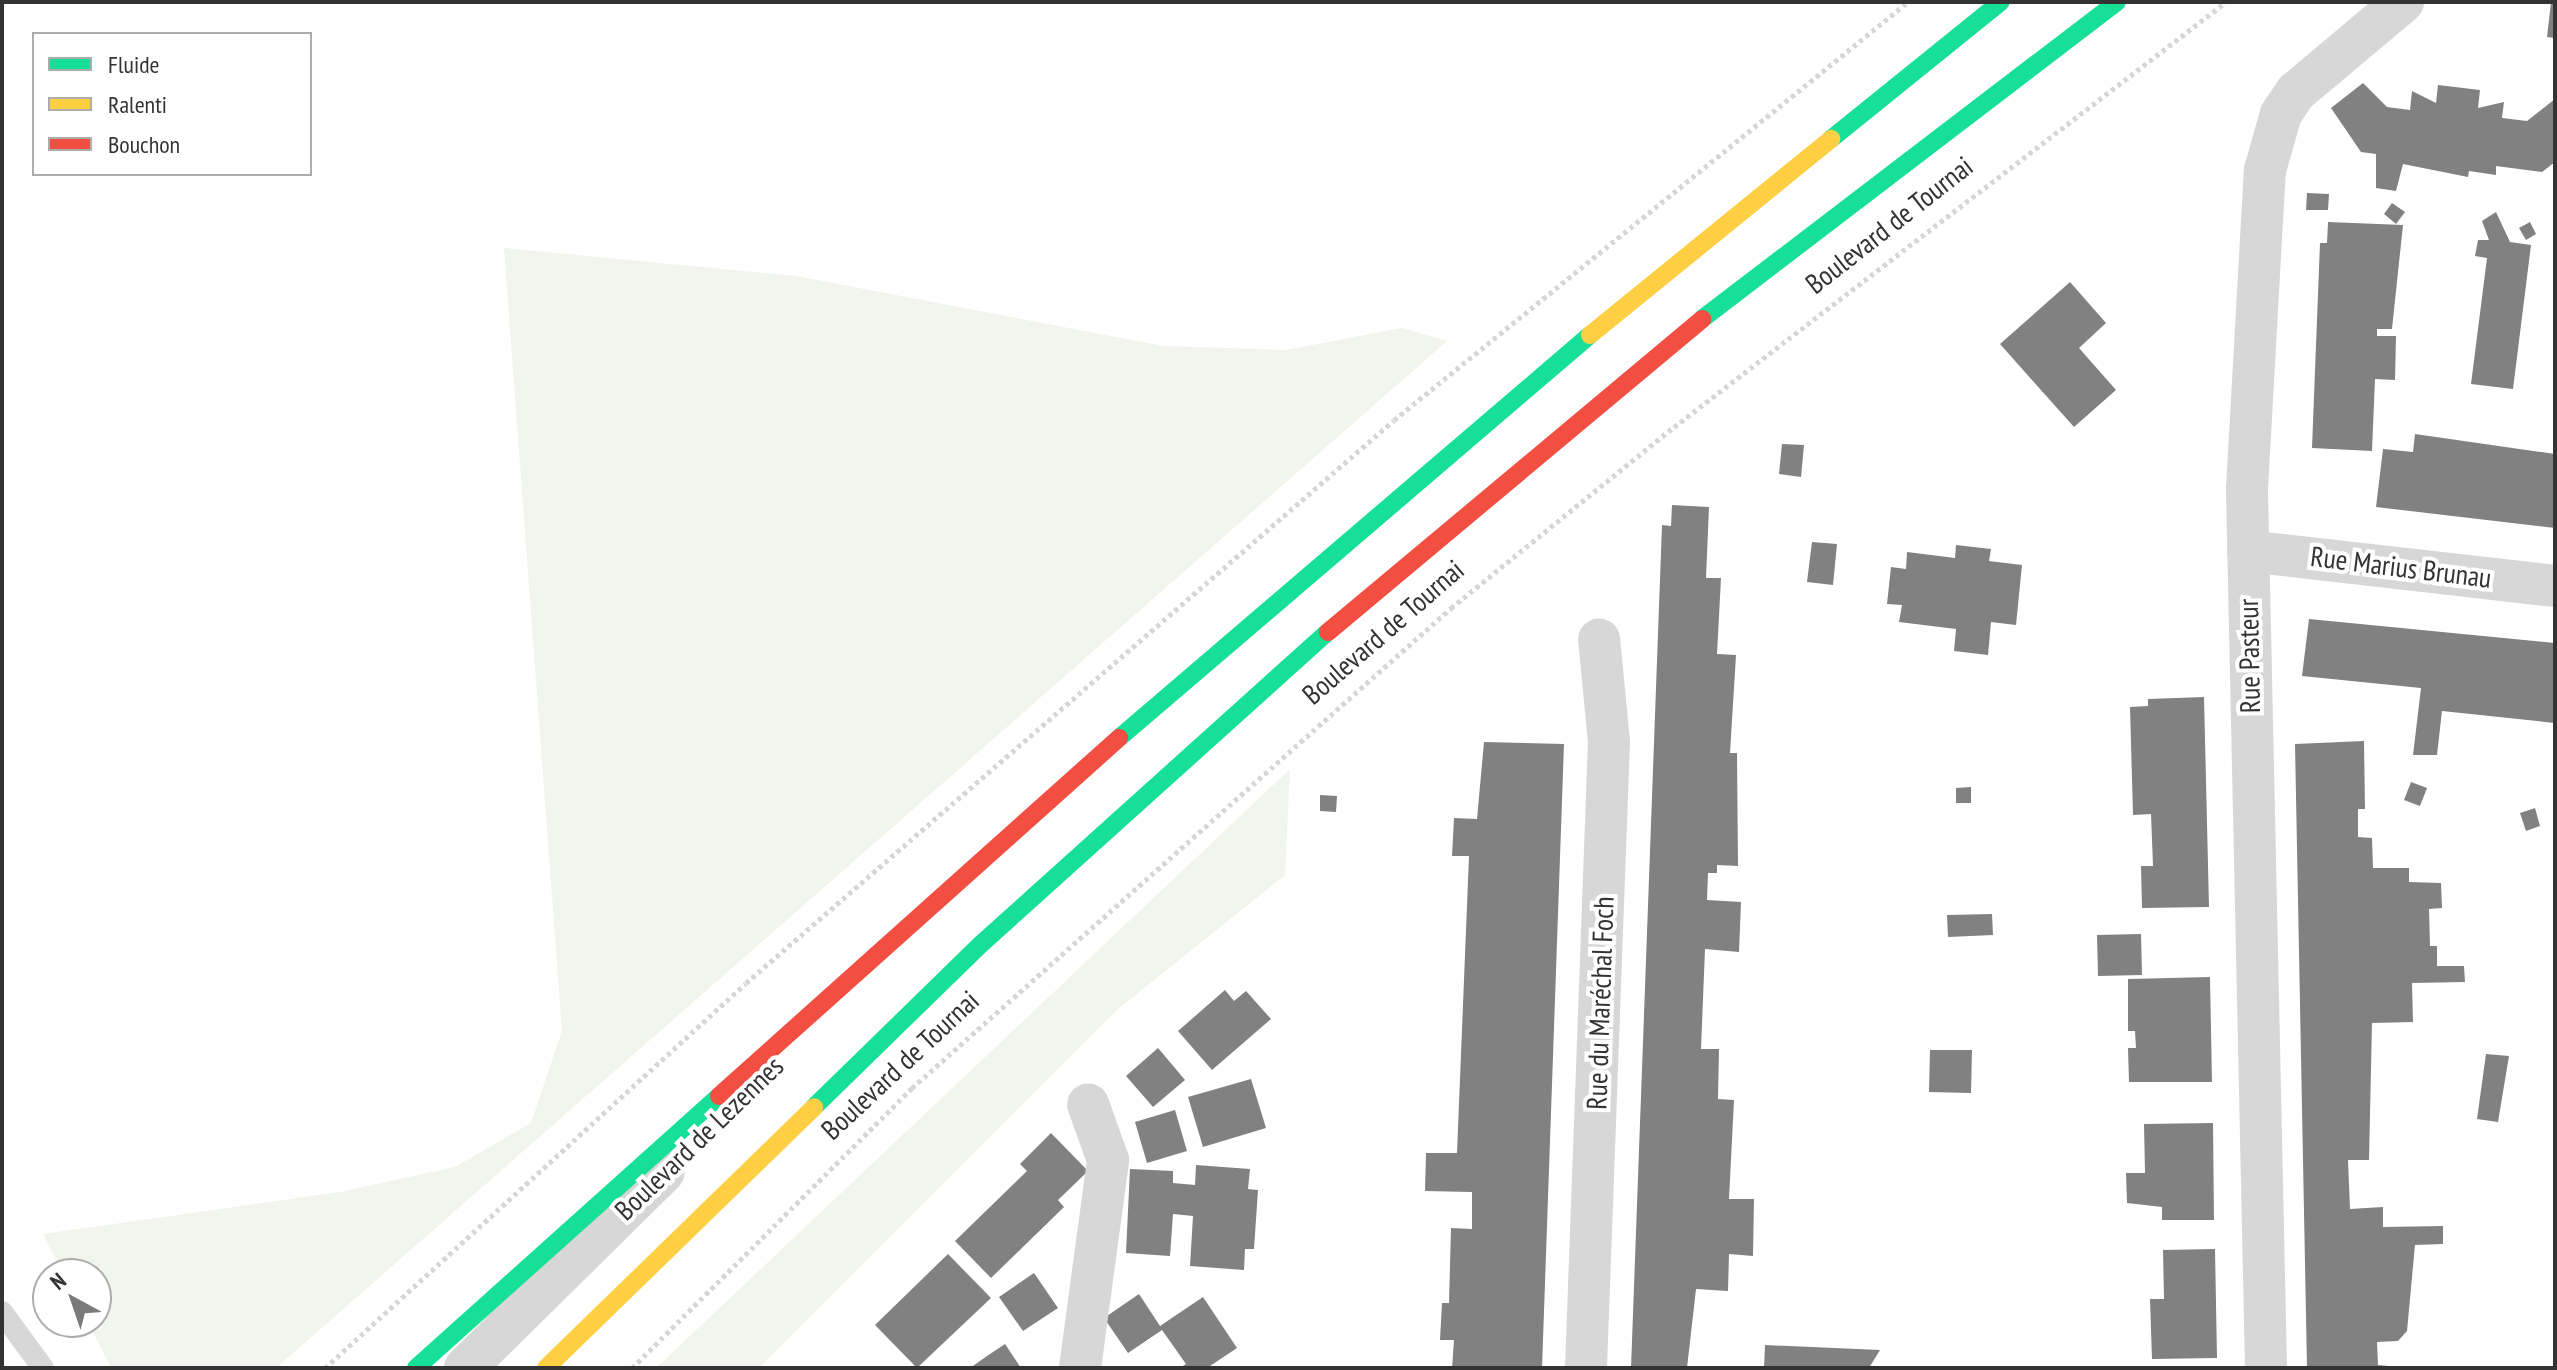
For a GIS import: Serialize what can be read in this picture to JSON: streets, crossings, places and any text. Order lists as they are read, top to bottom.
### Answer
{
  "streets": {
    "main road": ["Boulevard de Tournai", "Boulevard de Lezennes"],
    "street": ["Rue Marius Brunau", "Rue Pasteur", "Rue du Maréchal Foch"]
  },
  "crossings": [
    ["Rue Marius Brunau", "Rue Pasteur"]
  ],
  "legend": ["Fluide", "Ralenti", "Bouchon"],
  "north": "top left"
}
